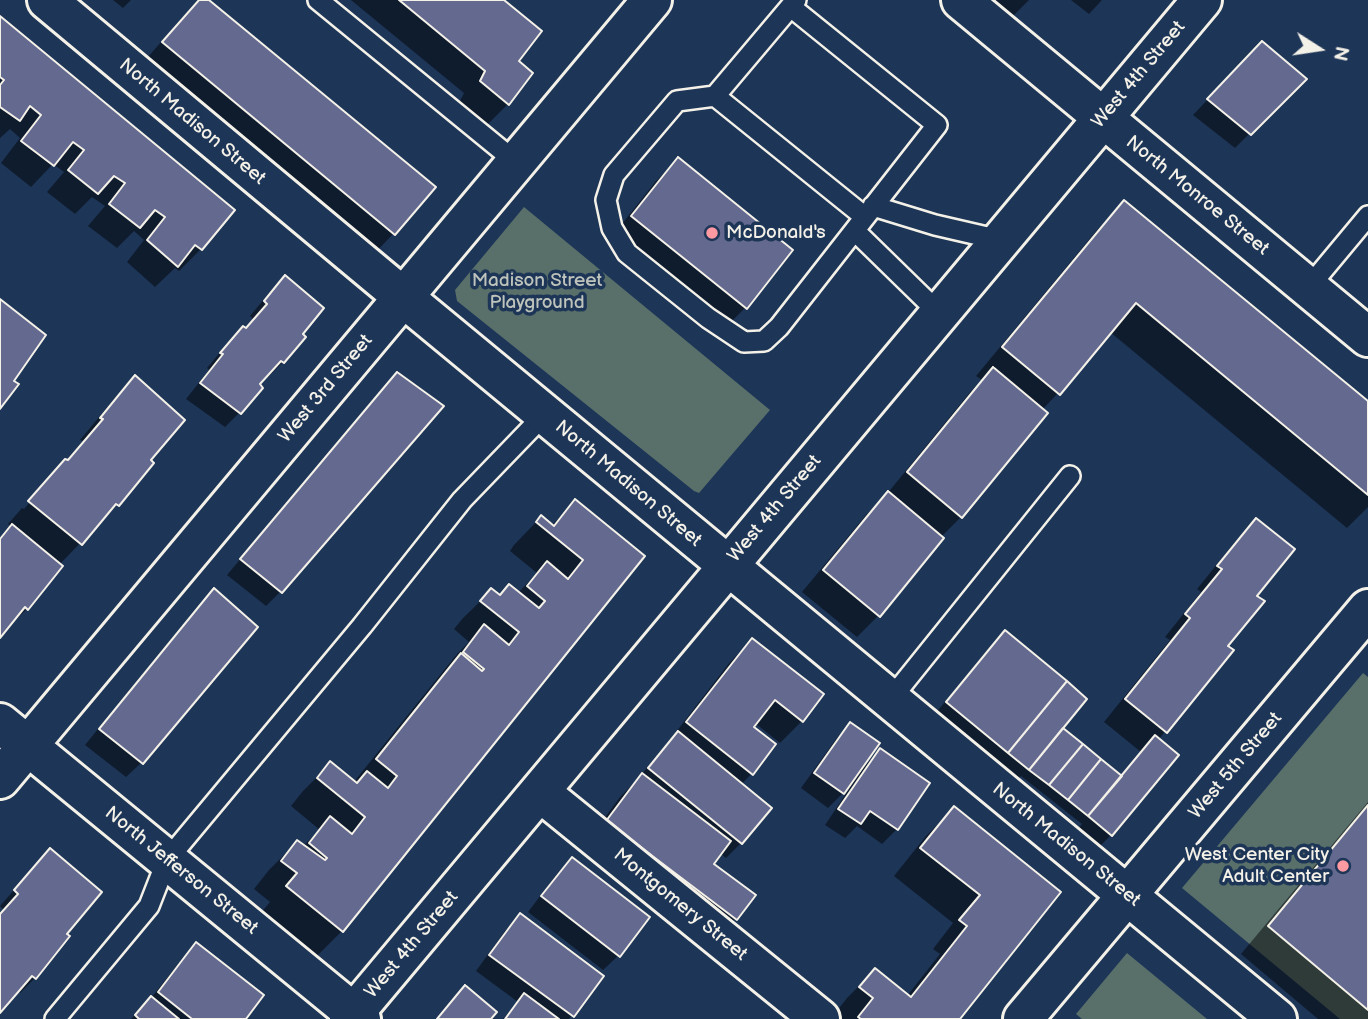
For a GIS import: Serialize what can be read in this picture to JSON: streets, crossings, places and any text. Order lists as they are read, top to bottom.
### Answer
{
  "streets": {
    "street": [
      "West 4th Street",
      "North Madison Street",
      "North Monroe Street",
      "West 3rd Street",
      "West 5th Street",
      "North Jefferson Street",
      "Montgomery Street"
    ]
  },
  "crossings": [
    ["West 4th Street", "North Madison Street"],
    ["West 4th Street", "North Monroe Street"],
    ["West 4th Street", "North Jefferson Street"],
    ["West 4th Street", "Montgomery Street"],
    ["North Madison Street", "West 3rd Street"],
    ["North Madison Street", "West 5th Street"],
    ["West 3rd Street", "North Jefferson Street"]
  ],
  "parks": ["Madison Street Playground"],
  "places": ["McDonald's", "West Center City Adult Center"],
  "north": "right"
}
